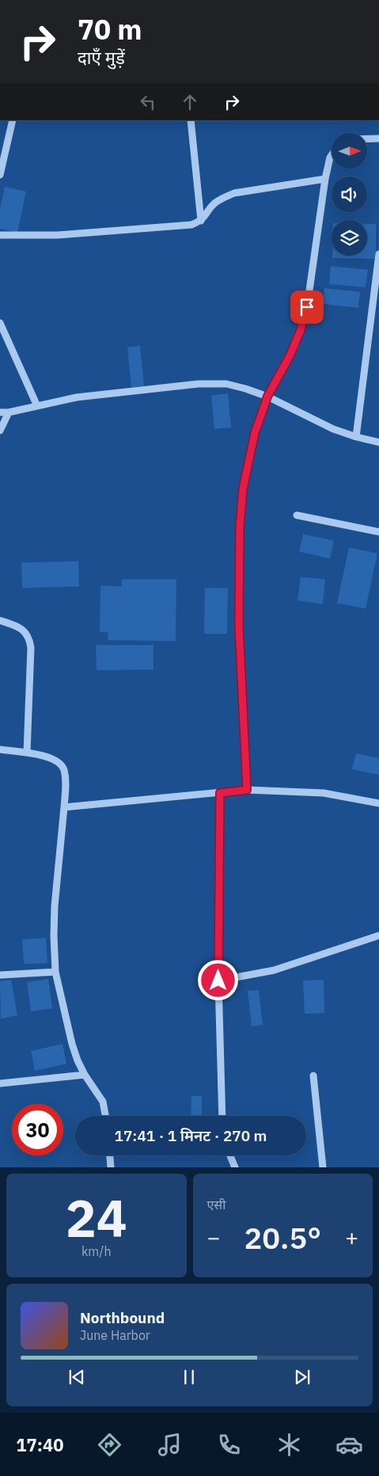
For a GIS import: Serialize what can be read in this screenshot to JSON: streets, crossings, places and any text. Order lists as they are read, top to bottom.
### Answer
{
  "north": "right",
  "page": {
    "turn": ["70 m", "दाएँ मुड़ें"],
    "limit": "30",
    "trip": "17:41 · 1 मिनट · 270 m",
    "tile": [
      ["24", "km/h"],
      "एसी"
    ],
    "heat": ["−", "20.5°", "+"],
    "song": ["Northbound", "June Harbor"],
    "tabs": "17:40"
  }
}
